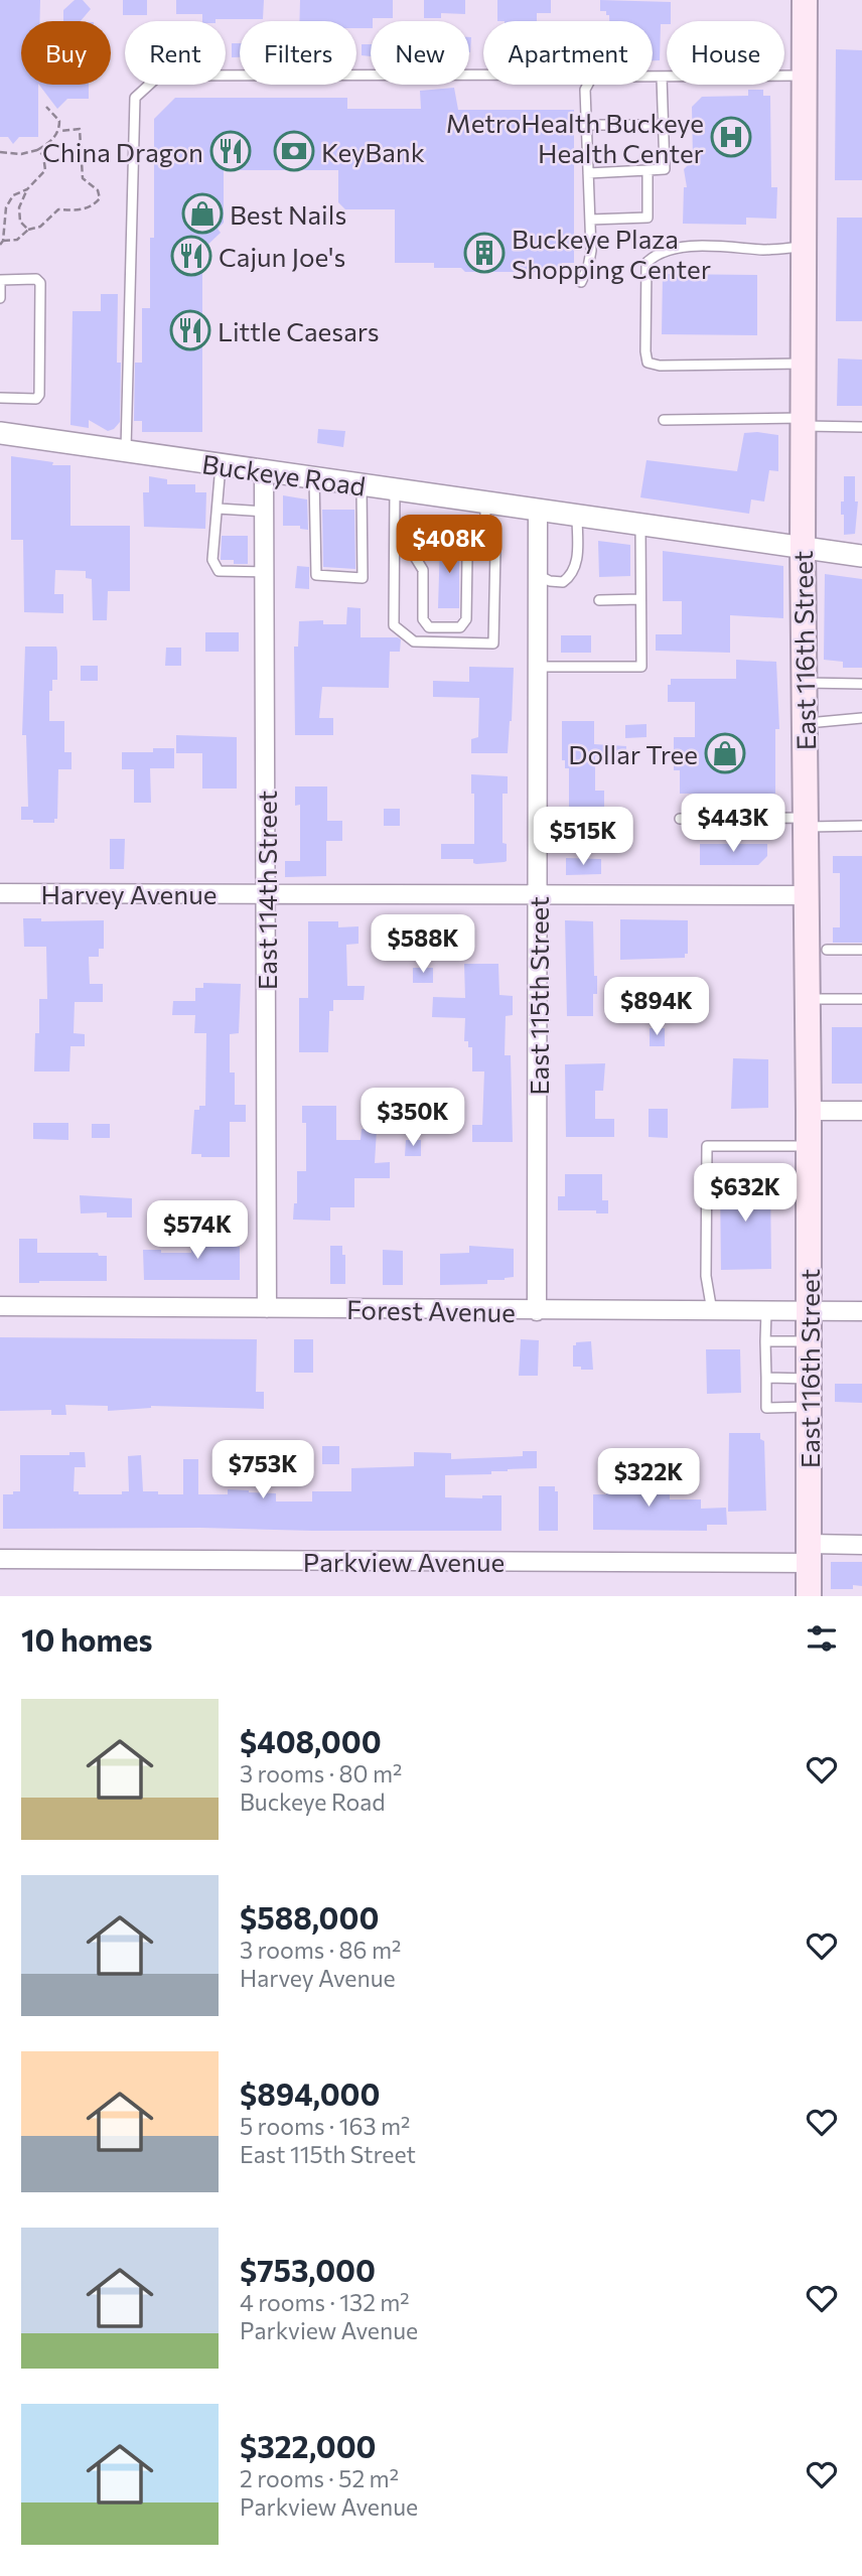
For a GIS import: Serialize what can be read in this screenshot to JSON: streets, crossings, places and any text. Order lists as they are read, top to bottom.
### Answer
{
  "streets": {
    "main road": ["East 116th Street"],
    "street": [
      "Buckeye Road",
      "East 114th Street",
      "Harvey Avenue",
      "East 115th Street",
      "Forest Avenue",
      "Parkview Avenue"
    ]
  },
  "crossings": [
    ["Buckeye Road", "East 116th Street"],
    ["Buckeye Road", "East 114th Street"],
    ["Buckeye Road", "East 115th Street"],
    ["East 116th Street", "Harvey Avenue"],
    ["East 116th Street", "Forest Avenue"],
    ["East 116th Street", "Parkview Avenue"],
    ["East 114th Street", "Harvey Avenue"],
    ["East 114th Street", "Forest Avenue"],
    ["Harvey Avenue", "East 115th Street"],
    ["East 115th Street", "Forest Avenue"]
  ],
  "places": {
    "hospital": ["MetroHealth Buckeye Health Center"],
    "restaurant": ["China Dragon", "Cajun Joe's", "Little Caesars"],
    "bank": ["KeyBank"],
    "shop": ["Best Nails", "Dollar Tree"],
    "building": ["Buckeye Plaza Shopping Center"]
  },
  "page": {
    "chip": [
      "Buy",
      "Rent",
      "Filters",
      "New",
      "Apartment",
      "House"
    ],
    "price": [
      "$408K",
      "$443K",
      "$515K",
      "$588K",
      "$894K",
      "$350K",
      "$632K",
      "$574K",
      "$753K",
      "$322K"
    ],
    "heading": "10 homes",
    "list": [
      {
        "name": "$408,000",
        "note": "3 rooms · 80 m² · Buckeye Road"
      },
      {
        "name": "$588,000",
        "note": "3 rooms · 86 m² · Harvey Avenue"
      },
      {
        "name": "$894,000",
        "note": "5 rooms · 163 m² · East 115th Street"
      },
      {
        "name": "$753,000",
        "note": "4 rooms · 132 m² · Parkview Avenue"
      },
      {
        "name": "$322,000",
        "note": "2 rooms · 52 m² · Parkview Avenue"
      }
    ]
  }
}
